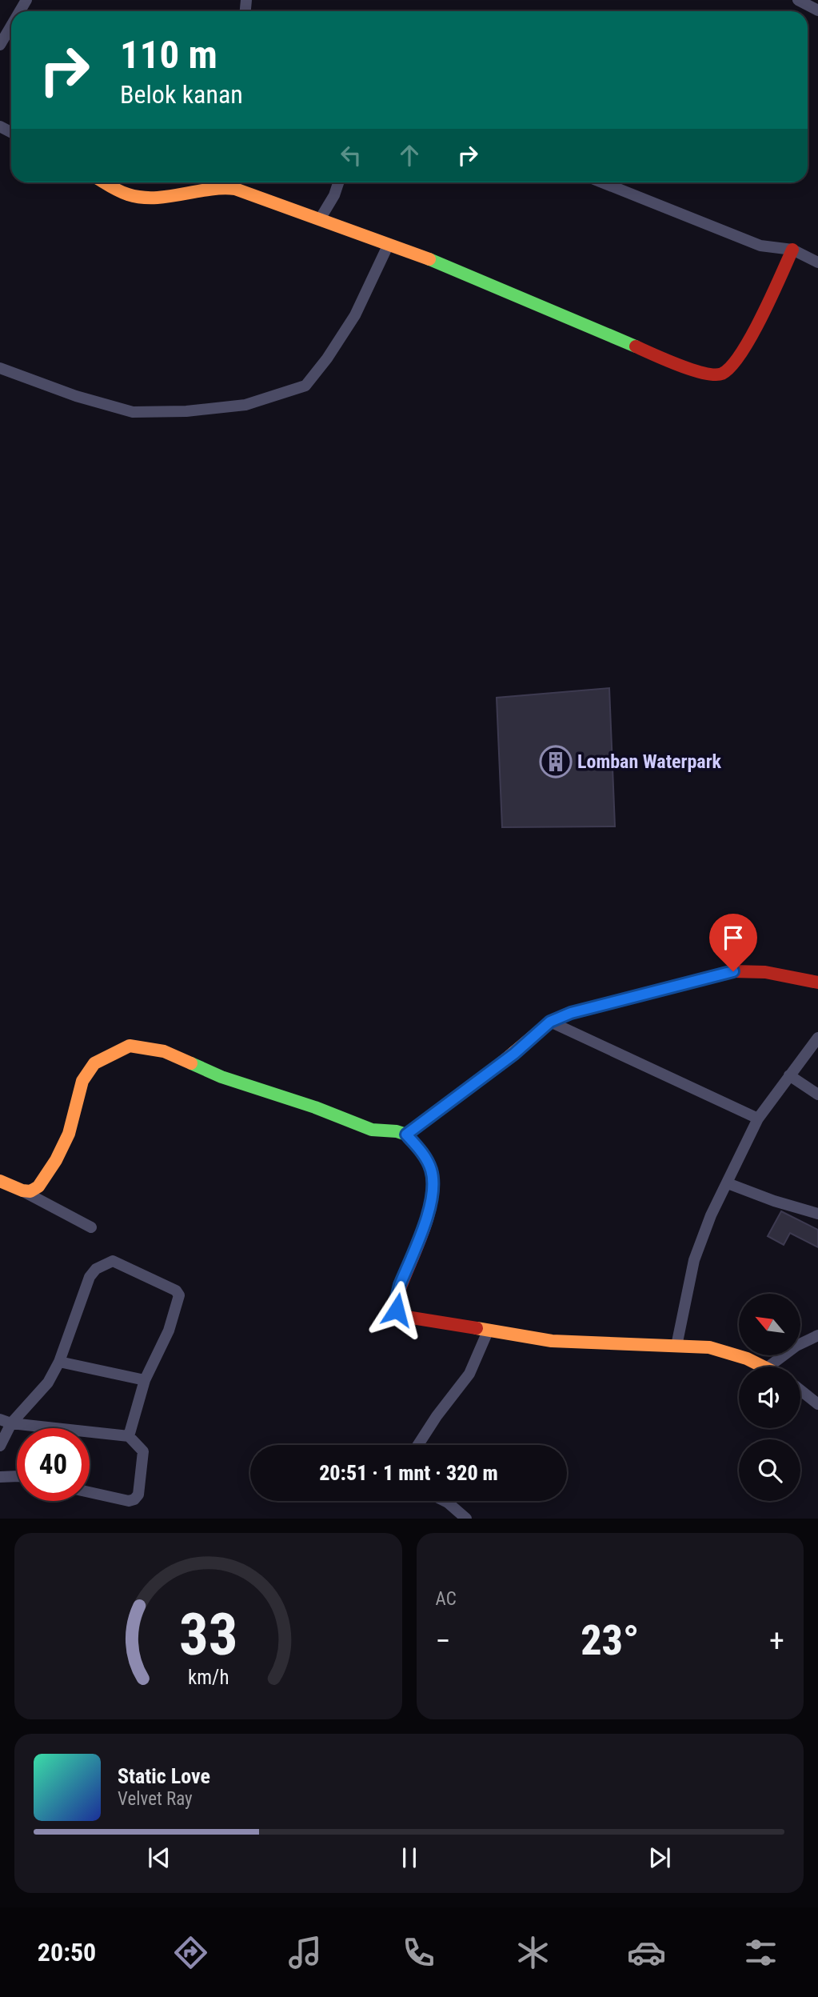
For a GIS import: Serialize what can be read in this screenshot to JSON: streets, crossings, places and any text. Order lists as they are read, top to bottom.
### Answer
{
  "places": {
    "building": ["Lomban Waterpark"]
  },
  "north": "top left",
  "page": {
    "turn": ["110 m", "Belok kanan"],
    "limit": "40",
    "trip": "20:51 · 1 mnt · 320 m",
    "tile": "AC",
    "heat": ["−", "23°", "+"],
    "song": ["Static Love", "Velvet Ray"],
    "tabs": "20:50",
    "gauge": ["33", "km/h"]
  }
}
